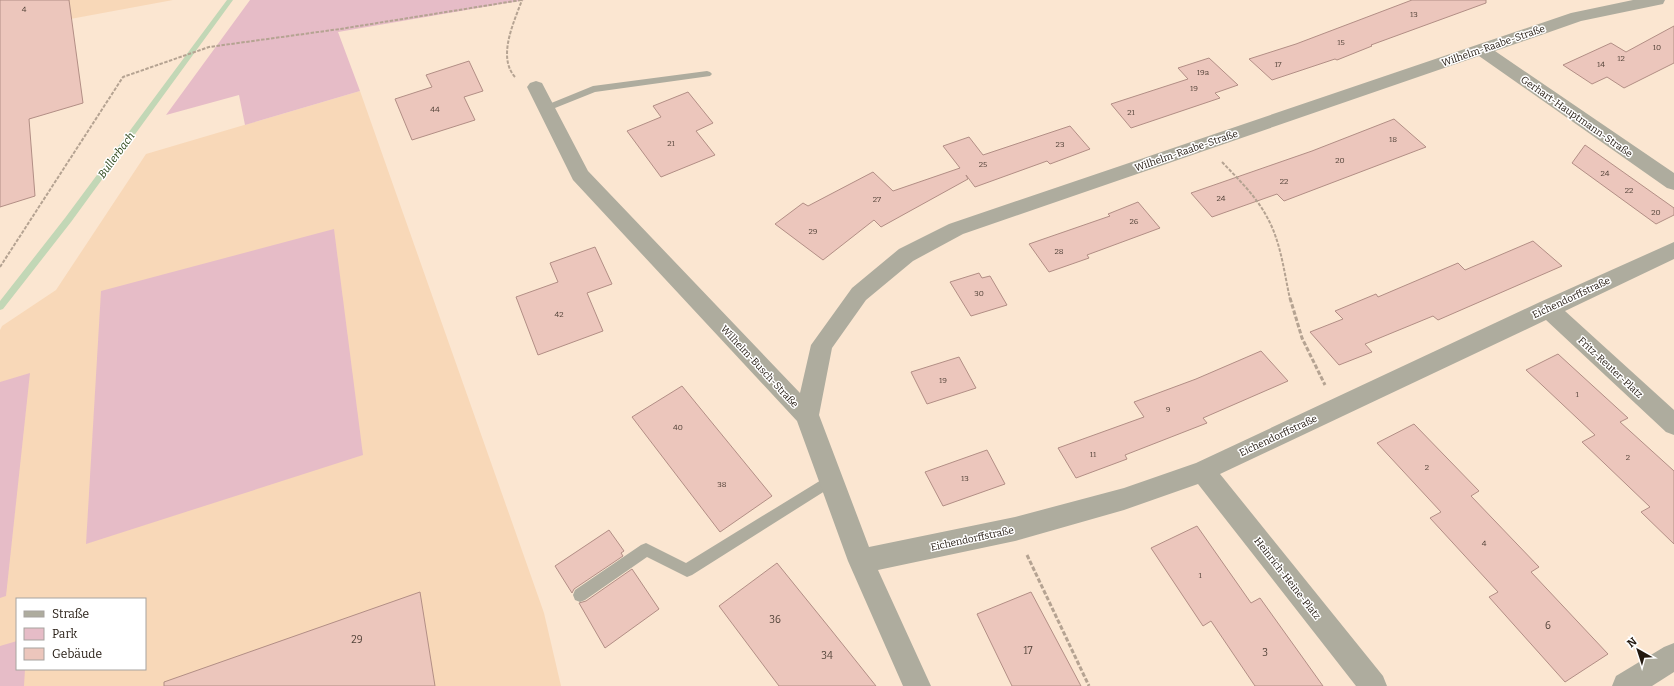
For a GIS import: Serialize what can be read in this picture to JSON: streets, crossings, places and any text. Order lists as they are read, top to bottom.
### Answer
{
  "streets": {
    "street": [
      "Wilhelm-Raabe-Straße",
      "Gerhart-Hauptmann-Straße",
      "Eichendorffstraße",
      "Wilhelm-Busch-Straße",
      "Fritz-Reuter-Platz",
      "Heinrich-Heine-Platz"
    ]
  },
  "crossings": [
    ["Wilhelm-Raabe-Straße", "Gerhart-Hauptmann-Straße"],
    ["Wilhelm-Raabe-Straße", "Wilhelm-Busch-Straße"],
    ["Eichendorffstraße", "Wilhelm-Busch-Straße"],
    ["Eichendorffstraße", "Fritz-Reuter-Platz"],
    ["Eichendorffstraße", "Heinrich-Heine-Platz"]
  ],
  "water": ["Bullerbach"],
  "house_numbers": [
    "4",
    "13",
    "15",
    "10",
    "12",
    "17",
    "14",
    "19a",
    "19",
    "44",
    "21",
    "18",
    "21",
    "23",
    "20",
    "25",
    "24",
    "22",
    "22",
    "24",
    "27",
    "20",
    "26",
    "29",
    "28",
    "30",
    "42",
    "19",
    "1",
    "9",
    "40",
    "11",
    "2",
    "2",
    "13",
    "38",
    "4",
    "1",
    "36",
    "6",
    "29",
    "17",
    "3",
    "34"
  ],
  "legend": ["Straße", "Park", "Gebäude"],
  "north": "top left"
}
